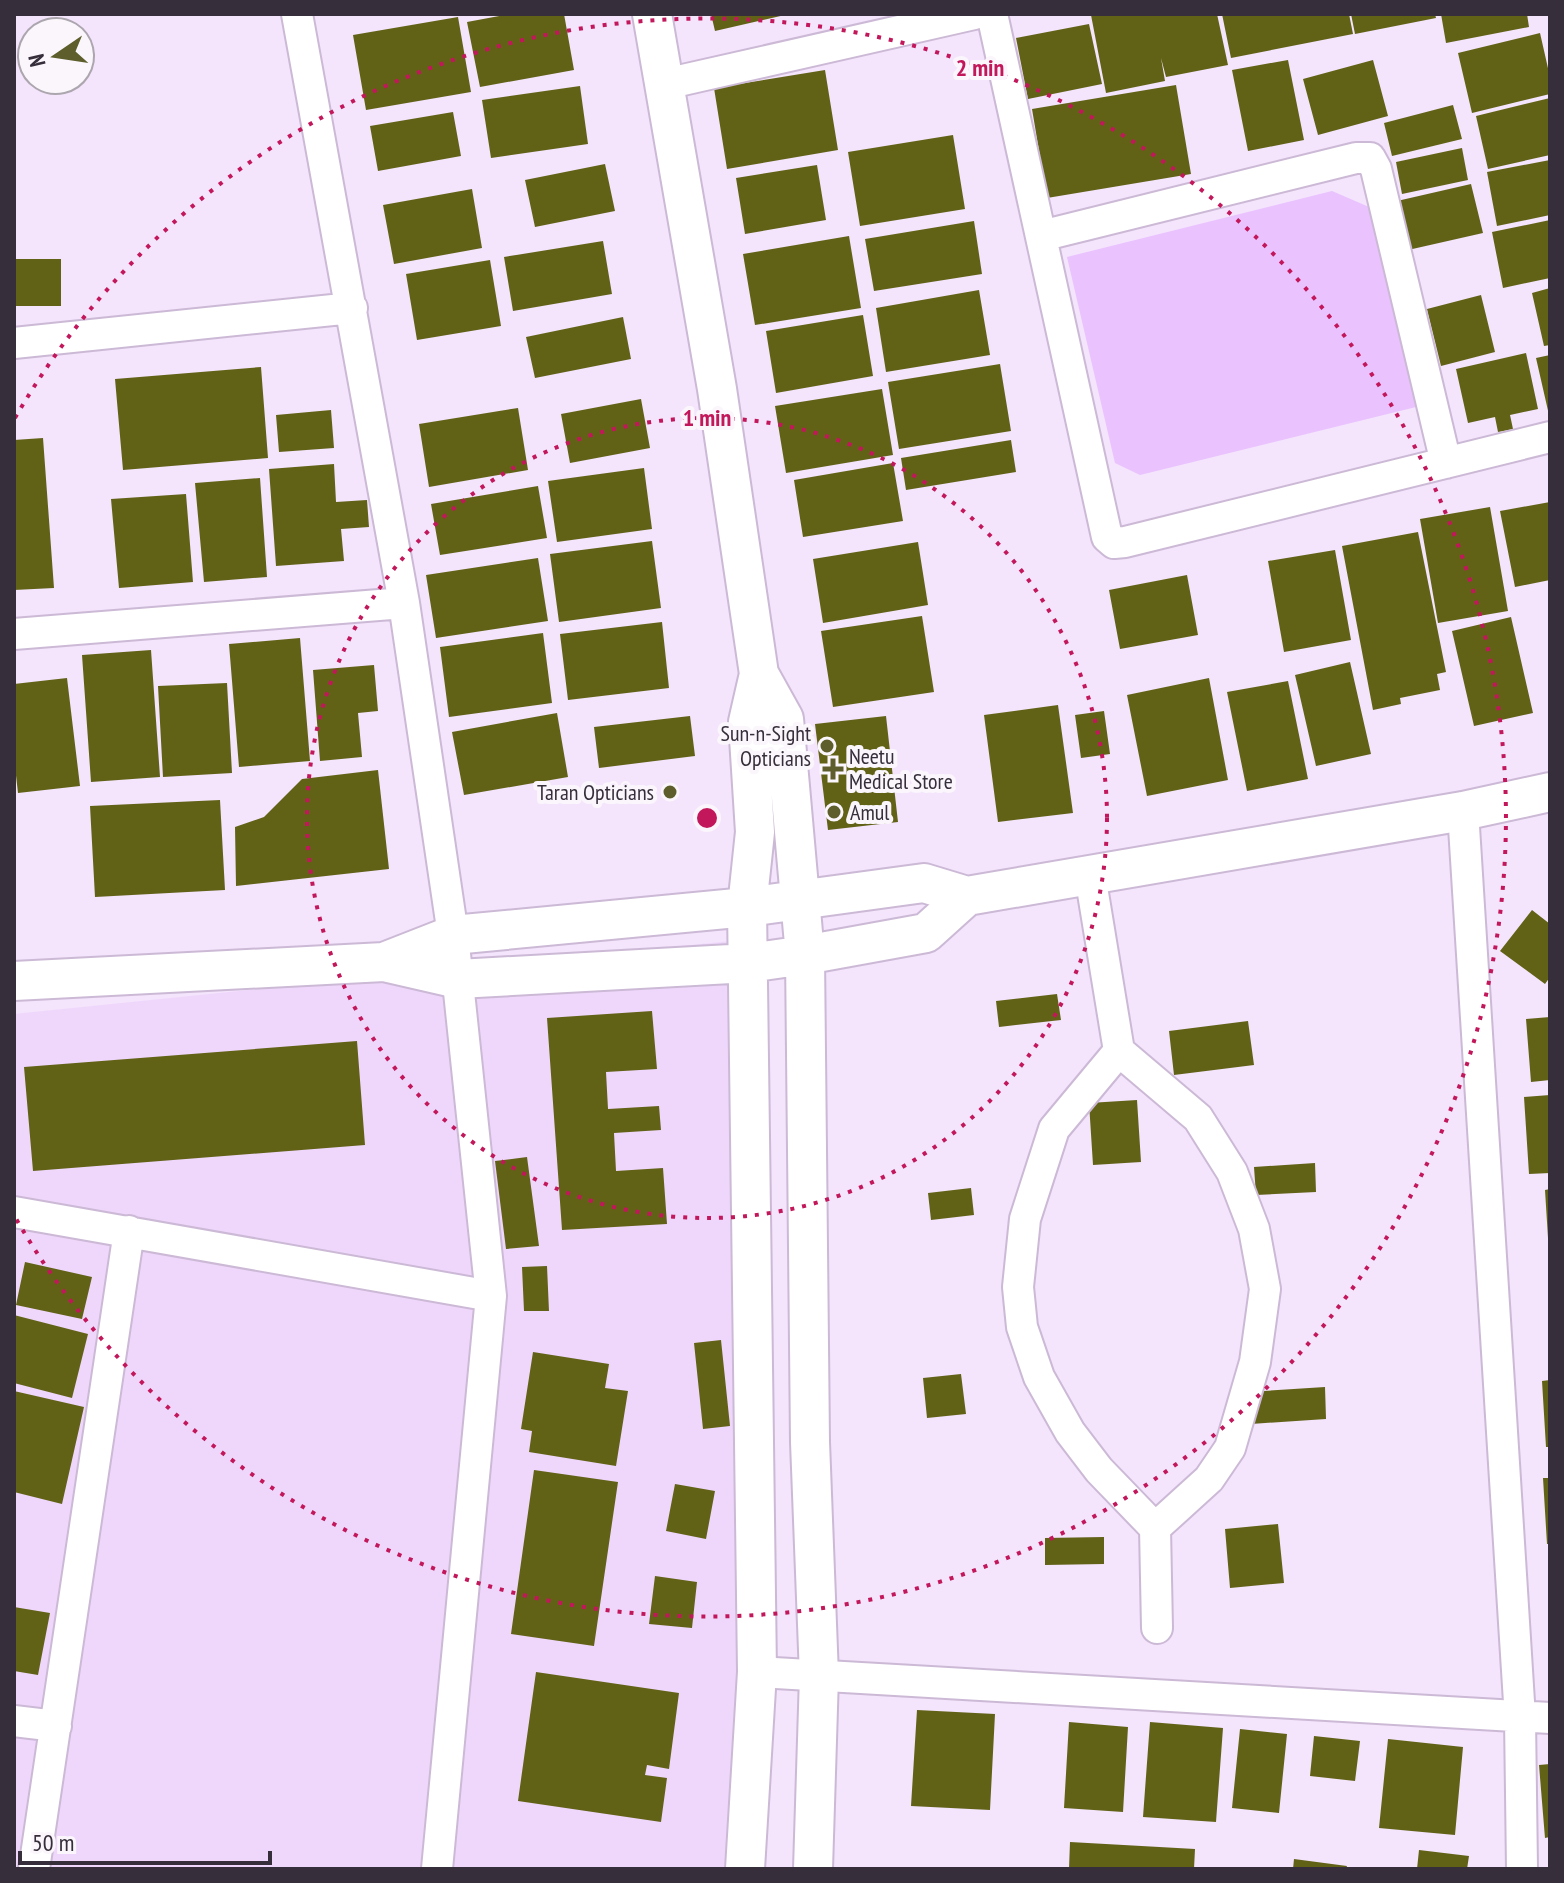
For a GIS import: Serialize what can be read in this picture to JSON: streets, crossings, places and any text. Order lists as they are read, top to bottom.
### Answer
{
  "places": {
    "other": ["Sun-n-Sight Opticians", "Taran Opticians", "Amul"],
    "health": ["Neetu Medical Store"]
  },
  "scale_bar": "50 m",
  "north": "left",
  "rings": ["2 min", "1 min"]
}
